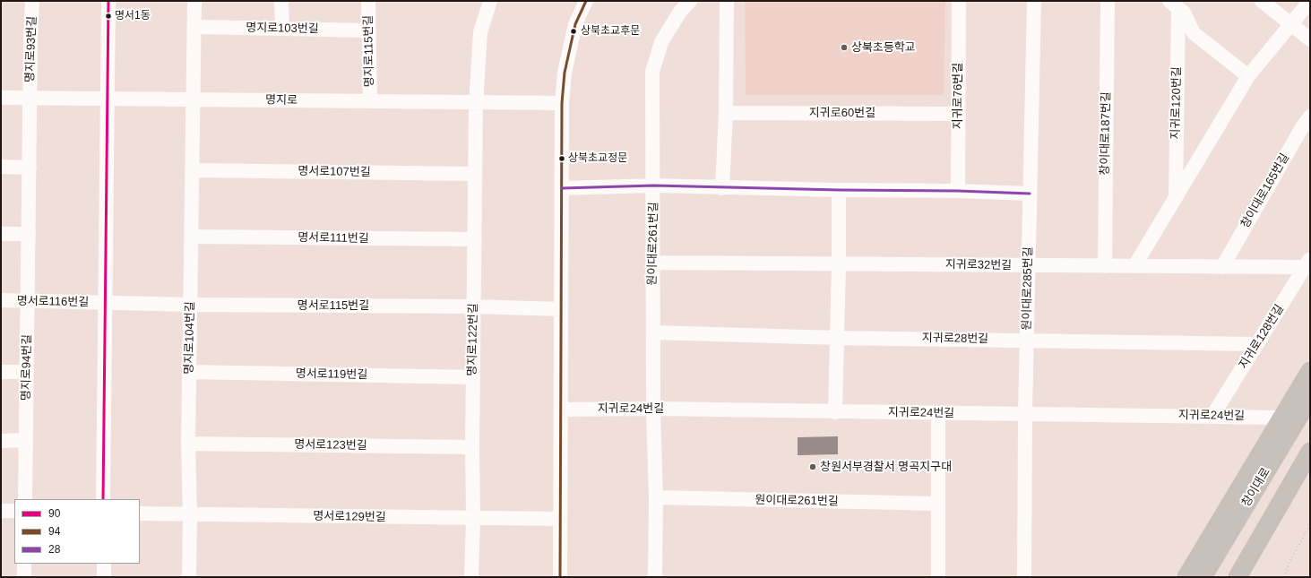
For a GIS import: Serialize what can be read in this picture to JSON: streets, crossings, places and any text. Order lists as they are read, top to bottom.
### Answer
{
  "streets": {
    "main road": ["창이대로"],
    "street": [
      "명지로103번길",
      "명지로93번길",
      "명지로115번길",
      "지귀로76번길",
      "명지로",
      "지귀로120번길",
      "지귀로60번길",
      "창이대로187번길",
      "명서로107번길",
      "창이대로165번길",
      "명서로111번길",
      "원이대로261번길",
      "지귀로32번길",
      "원이대로285번길",
      "명서로116번길",
      "명서로115번길",
      "지귀로128번길",
      "명지로104번길",
      "지귀로28번길",
      "명지로122번길",
      "명지로94번길",
      "명서로119번길",
      "지귀로24번길",
      "명서로123번길",
      "명서로129번길"
    ]
  },
  "crossings": [
    ["명지로103번길", "명지로115번길"],
    ["명지로93번길", "명지로"],
    ["명지로93번길", "명지로94번길"],
    ["명지로115번길", "명지로"],
    ["지귀로76번길", "지귀로60번길"],
    ["명지로", "명지로104번길"],
    ["명지로", "명지로122번길"],
    ["명지로", "명지로94번길"],
    ["창이대로187번길", "지귀로32번길"],
    ["명서로107번길", "명지로104번길"],
    ["명서로107번길", "명지로122번길"],
    ["창이대로165번길", "지귀로32번길"],
    ["명서로111번길", "명지로104번길"],
    ["명서로111번길", "명지로122번길"],
    ["원이대로261번길", "지귀로32번길"],
    ["원이대로261번길", "지귀로28번길"],
    ["원이대로261번길", "지귀로24번길"],
    ["지귀로32번길", "원이대로285번길"],
    ["지귀로32번길", "지귀로128번길"],
    ["원이대로285번길", "지귀로28번길"],
    ["원이대로285번길", "지귀로24번길"],
    ["명서로116번길", "명서로115번길"],
    ["명서로116번길", "명지로94번길"],
    ["명서로115번길", "명지로104번길"],
    ["명서로115번길", "명지로122번길"],
    ["지귀로128번길", "지귀로28번길"],
    ["지귀로128번길", "지귀로24번길"],
    ["명지로104번길", "명서로119번길"],
    ["명지로104번길", "명서로123번길"],
    ["명지로104번길", "명서로129번길"],
    ["명지로122번길", "명서로119번길"],
    ["명지로122번길", "명서로123번길"],
    ["명지로122번길", "명서로129번길"]
  ],
  "places": [
    "명서1동",
    "상북초교후문",
    "상북초등학교",
    "상북초교정문",
    "창원서부경찰서 명곡지구대"
  ],
  "lines": ["transit line 90", "transit line 94", "transit line 28"],
  "legend": ["90", "94", "28"]
}
